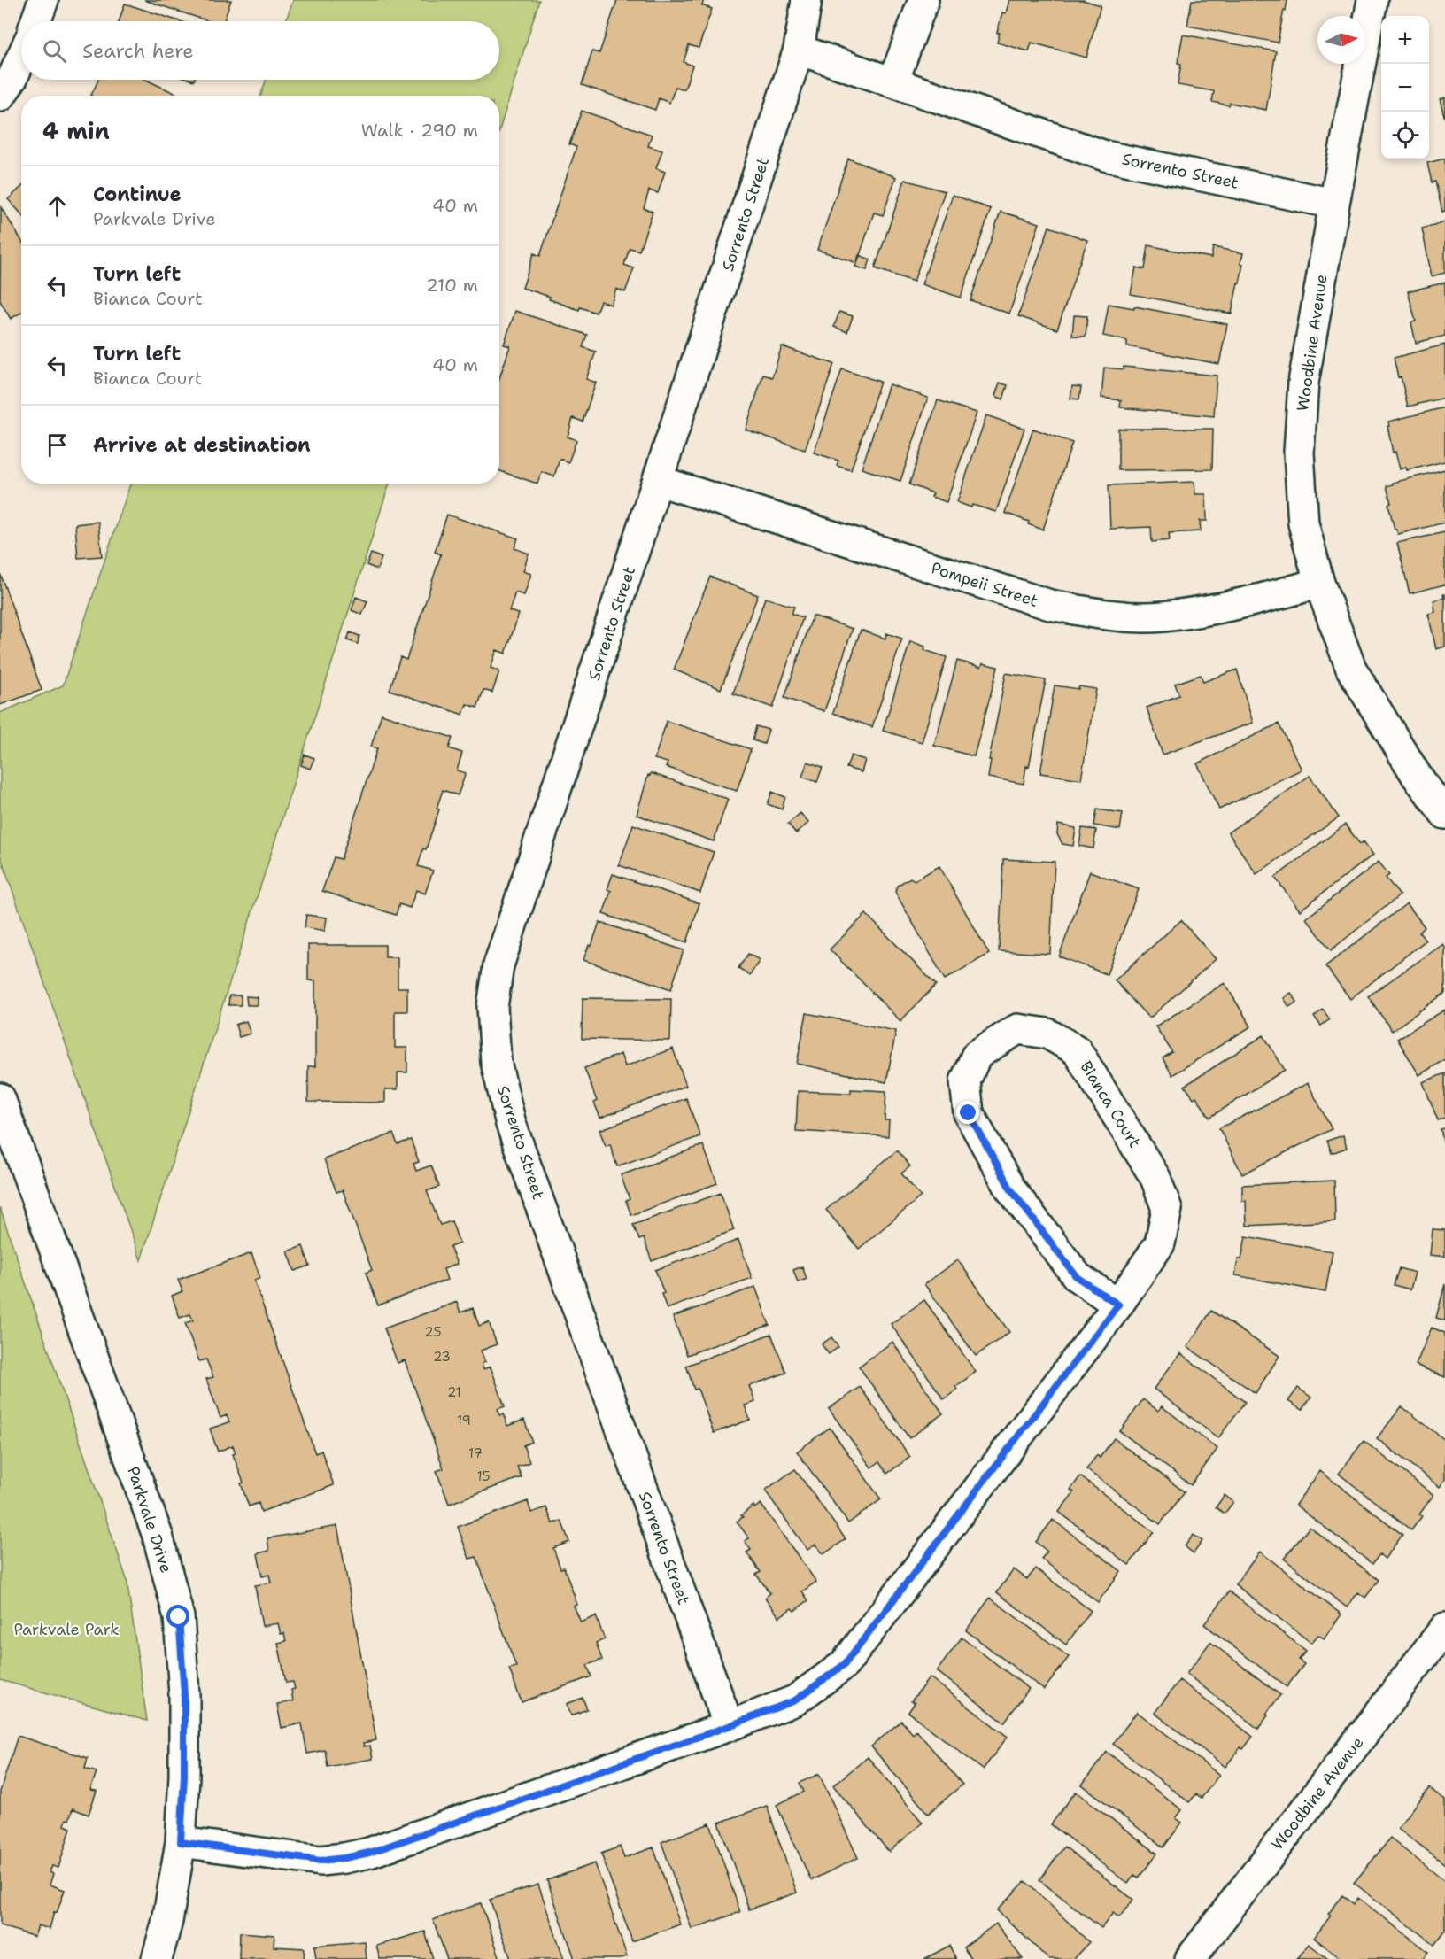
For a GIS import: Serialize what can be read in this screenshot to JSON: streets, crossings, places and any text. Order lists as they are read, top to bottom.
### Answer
{
  "streets": {
    "street": [
      "Sorrento Street",
      "Woodbine Avenue",
      "Pompeii Street",
      "Bianca Court",
      "Parkvale Drive"
    ]
  },
  "crossings": [
    ["Sorrento Street", "Woodbine Avenue"],
    ["Sorrento Street", "Pompeii Street"],
    ["Sorrento Street", "Bianca Court"],
    ["Woodbine Avenue", "Pompeii Street"],
    ["Bianca Court", "Parkvale Drive"]
  ],
  "parks": ["Parkvale Park"],
  "house_numbers": [
    "25",
    "23",
    "21",
    "19",
    "17",
    "15"
  ],
  "north": "right",
  "page": {
    "map_buttons": ["+", "−"],
    "search": "Search here",
    "heading": ["4 min", "Walk · 290 m"],
    "list": [
      ["Continue", "Parkvale Drive", "40 m"],
      ["Turn left", "Bianca Court", "210 m"],
      ["Turn left", "Bianca Court", "40 m"],
      "Arrive at destination"
    ]
  }
}
